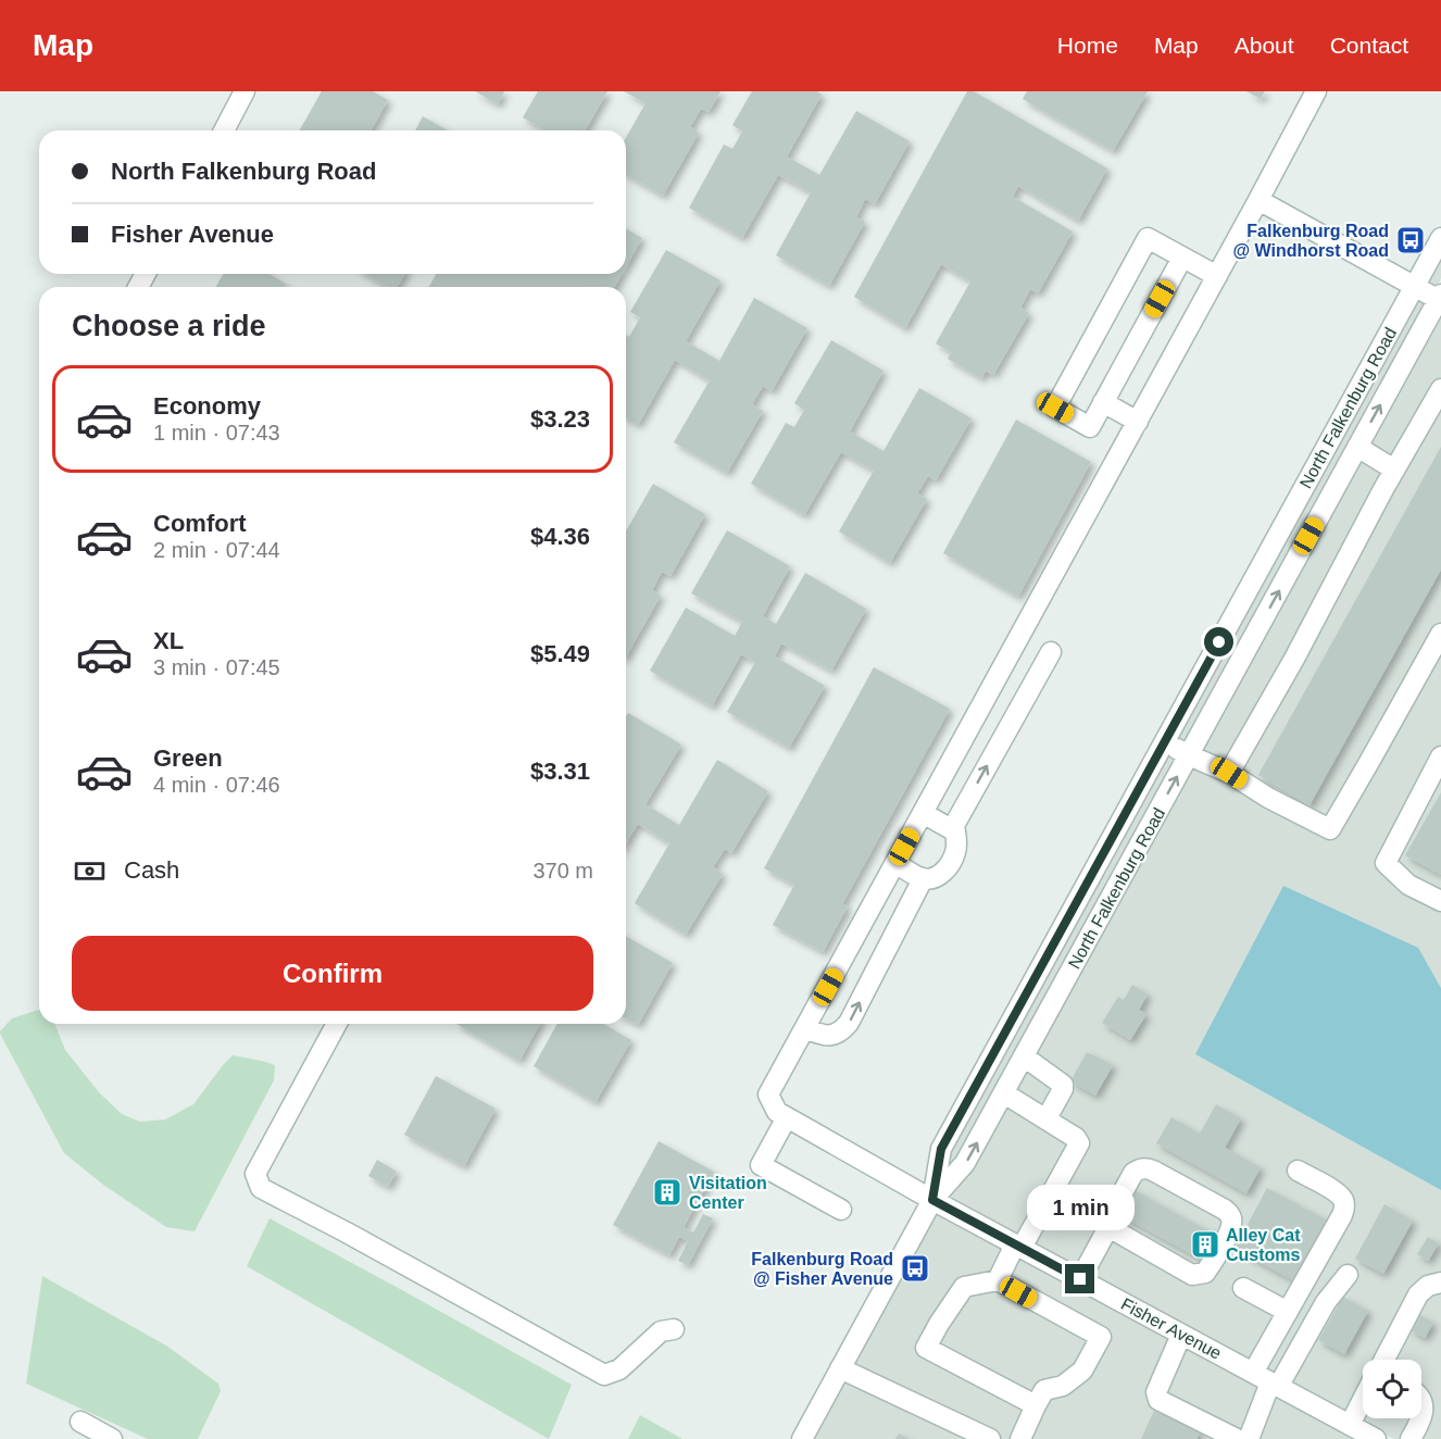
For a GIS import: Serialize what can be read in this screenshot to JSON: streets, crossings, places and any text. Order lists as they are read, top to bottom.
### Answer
{
  "streets": {
    "street": ["North Falkenburg Road", "Fisher Avenue"]
  },
  "crossings": [
    ["North Falkenburg Road", "Fisher Avenue"]
  ],
  "places": {
    "bus stop": ["Falkenburg Road @ Windhorst Road", "Falkenburg Road @ Fisher Avenue"],
    "building": ["Visitation Center", "Alley Cat Customs"]
  },
  "page": {
    "header": "Map",
    "nav": [
      "Home",
      "Map",
      "About",
      "Contact"
    ],
    "banner": ["North Falkenburg Road", "Fisher Avenue"],
    "heading": "Choose a ride",
    "list": [
      {
        "name": "Economy",
        "note": "1 min · 07:43",
        "value": "$3.23"
      },
      {
        "name": "Comfort",
        "note": "2 min · 07:44",
        "value": "$4.36"
      },
      {
        "name": "XL",
        "note": "3 min · 07:45",
        "value": "$5.49"
      },
      {
        "name": "Green",
        "note": "4 min · 07:46",
        "value": "$3.31"
      }
    ],
    "pay": ["Cash", "370 m"],
    "buttons": "Confirm",
    "bubble": "1 min"
  }
}
